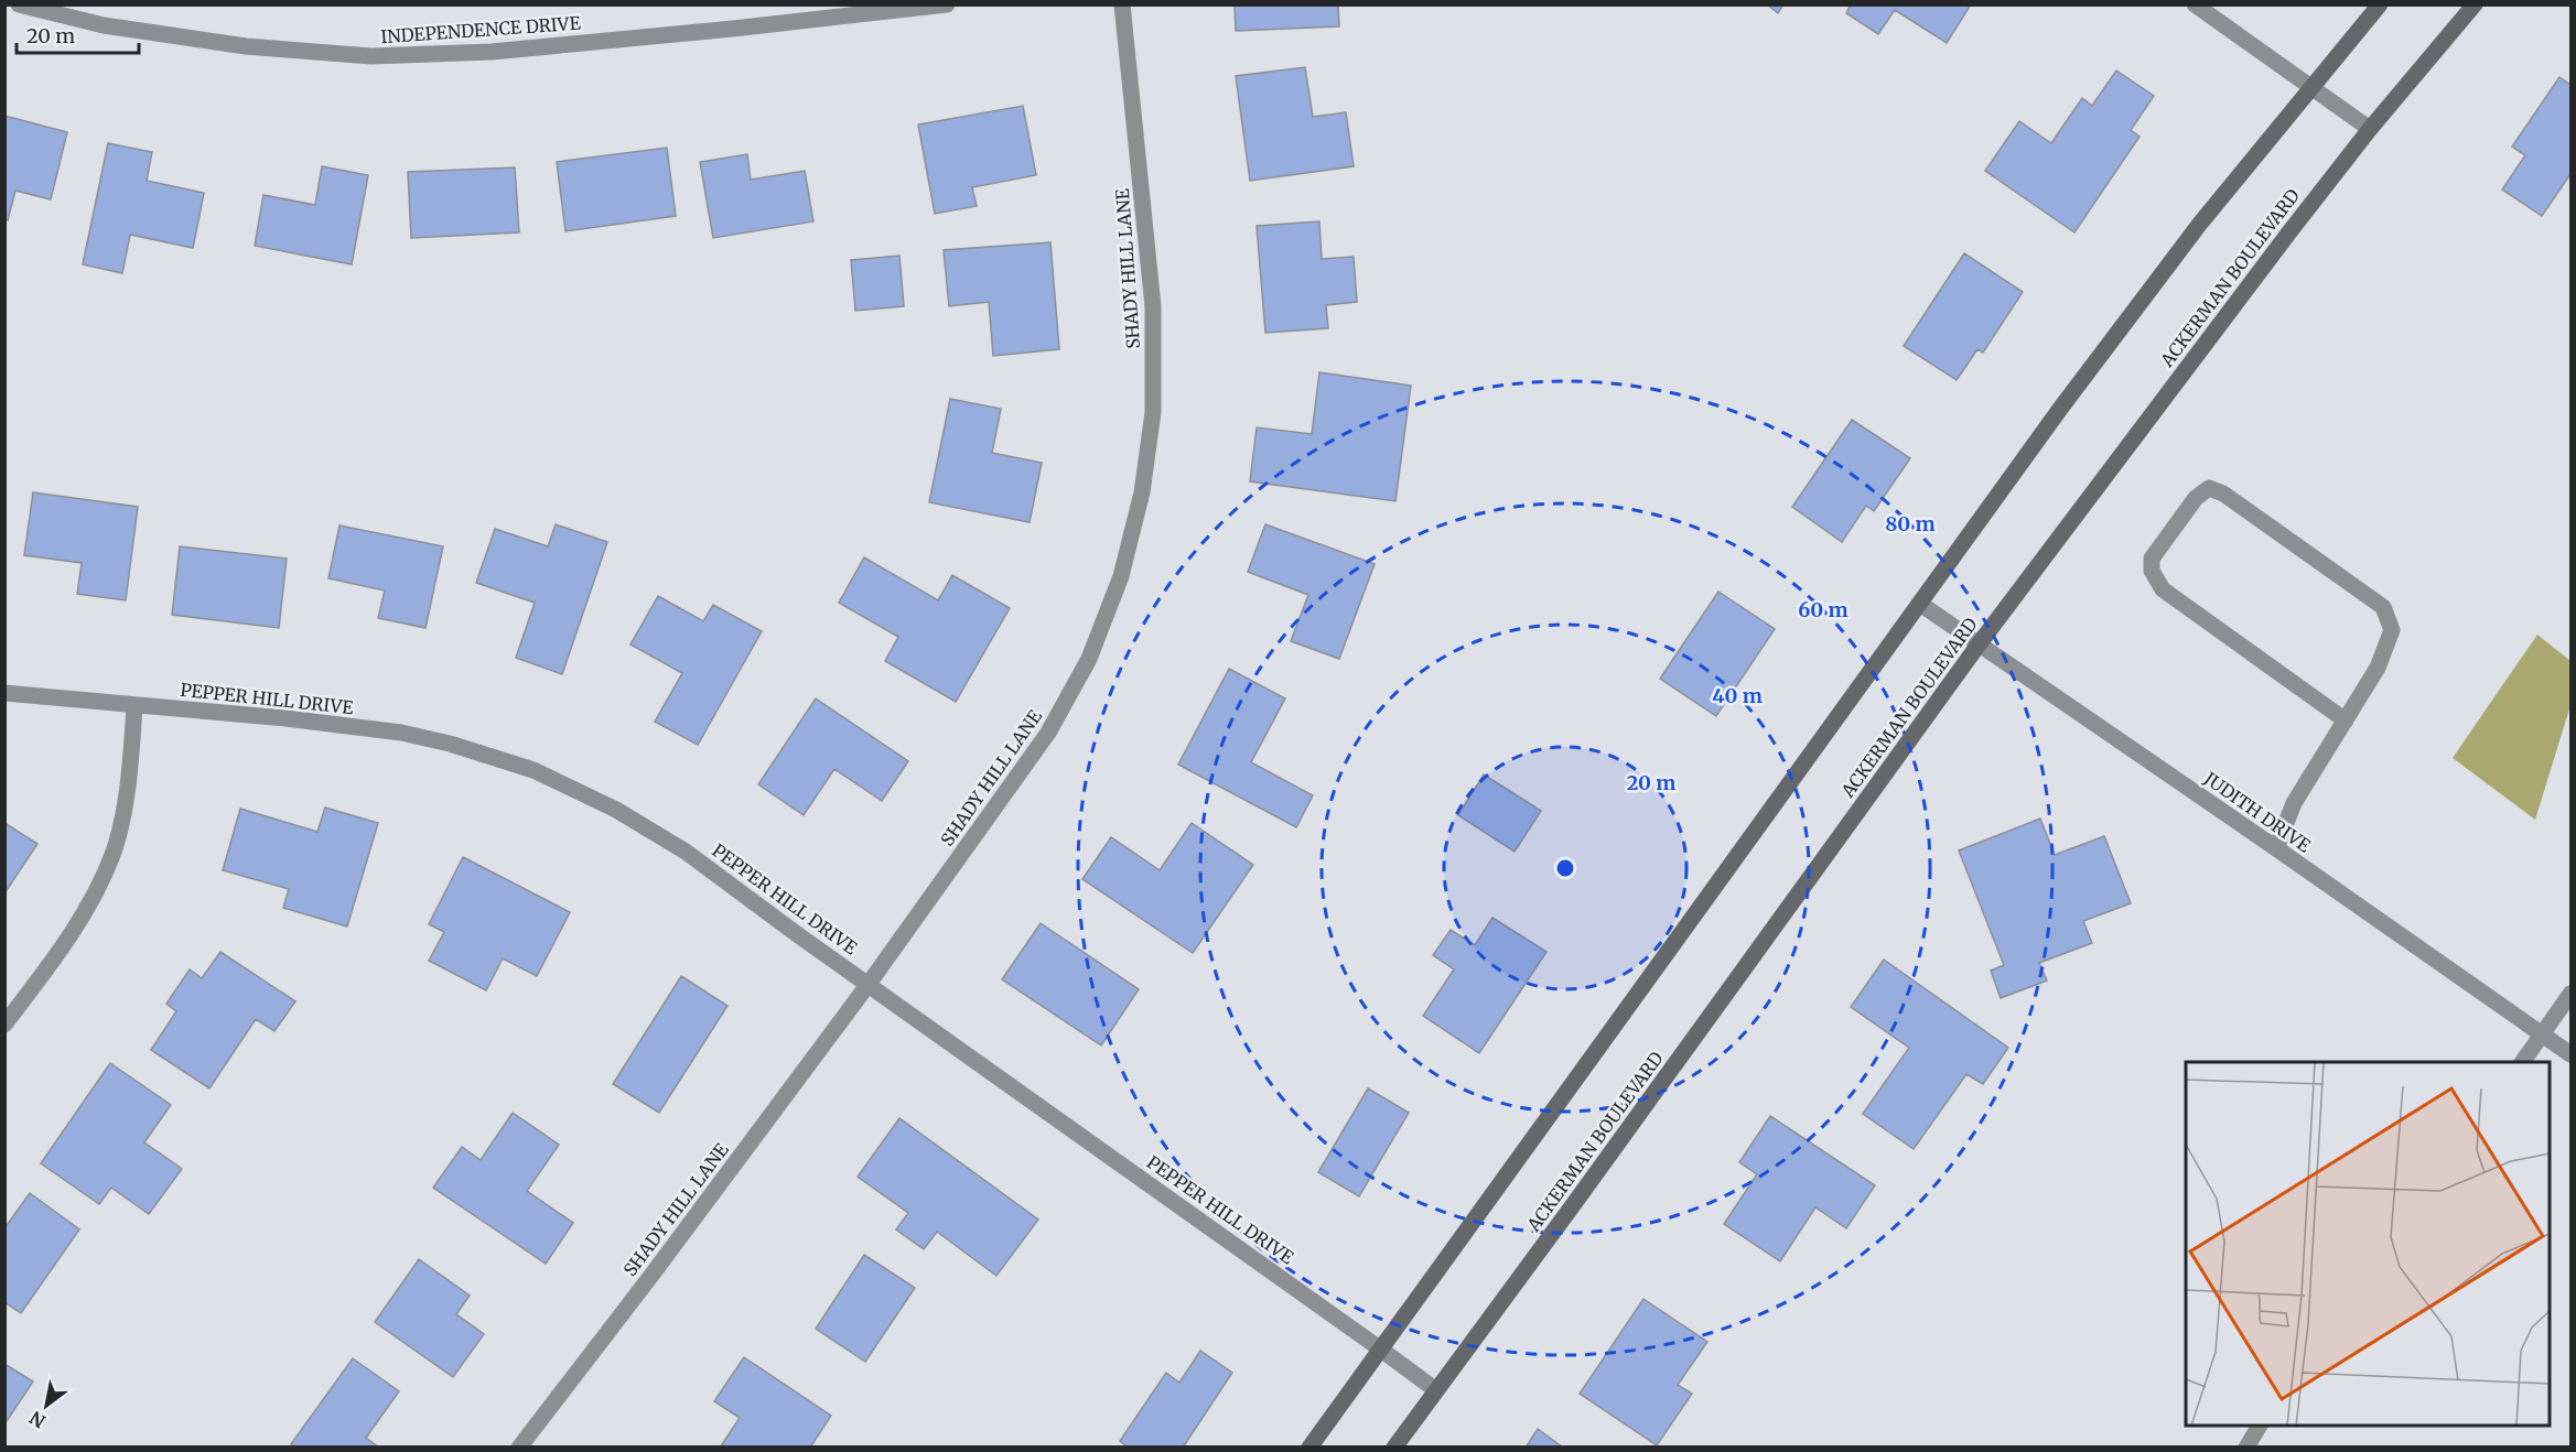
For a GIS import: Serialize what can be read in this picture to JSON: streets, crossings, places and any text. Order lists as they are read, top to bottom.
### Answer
{
  "streets": {
    "street": [
      "INDEPENDENCE DRIVE",
      "SHADY HILL LANE",
      "ACKERMAN BOULEVARD",
      "PEPPER HILL DRIVE",
      "JUDITH DRIVE"
    ]
  },
  "crossings": [
    ["SHADY HILL LANE", "PEPPER HILL DRIVE"],
    ["ACKERMAN BOULEVARD", "PEPPER HILL DRIVE"],
    ["ACKERMAN BOULEVARD", "JUDITH DRIVE"]
  ],
  "scale_bar": "20 m",
  "north": "bottom left",
  "rings": [
    "80 m",
    "60 m",
    "40 m",
    "20 m"
  ]
}
